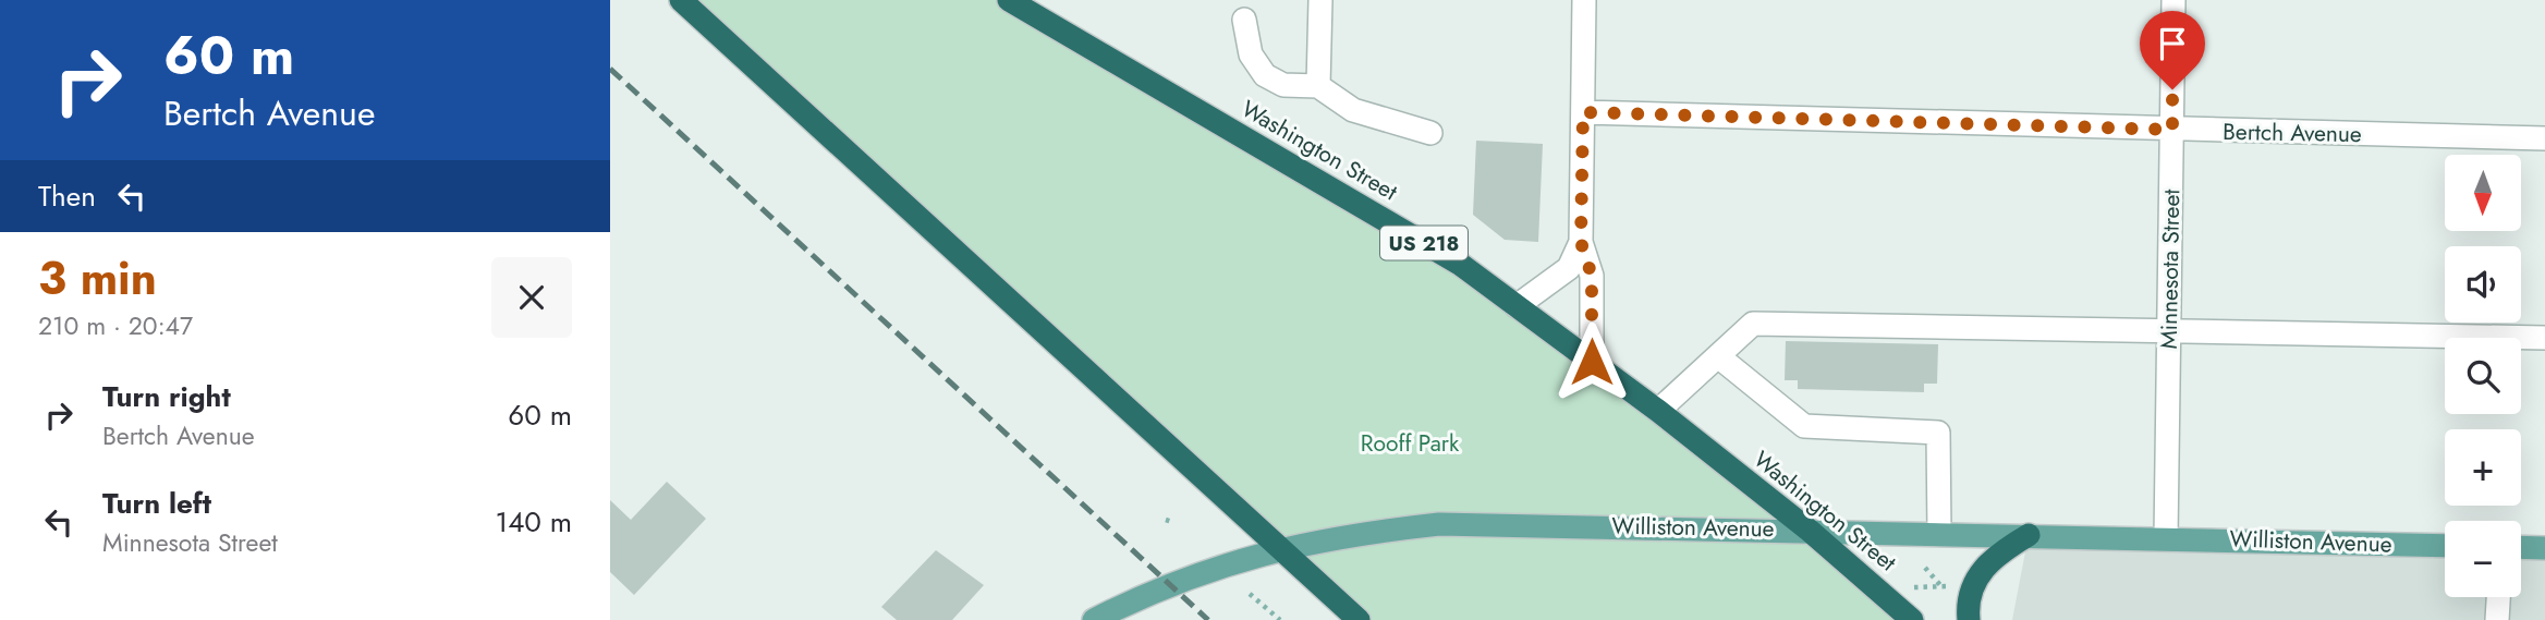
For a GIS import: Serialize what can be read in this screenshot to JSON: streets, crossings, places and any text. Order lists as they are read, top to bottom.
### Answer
{
  "streets": {
    "highway": ["Washington Street", "US 218"],
    "main road": ["Williston Avenue"],
    "street": ["Bertch Avenue", "Minnesota Street"]
  },
  "crossings": [
    ["Bertch Avenue", "Minnesota Street"],
    ["Washington Street", "Williston Avenue"],
    ["Minnesota Street", "Williston Avenue"]
  ],
  "parks": ["Rooff Park"],
  "north": "bottom",
  "page": {
    "turn": ["60 m", "Bertch Avenue"],
    "map_buttons": ["+", "−"],
    "then": "Then",
    "heading": ["3 min", "210 m · 20:47"],
    "list": [
      {
        "name": "Turn right",
        "note": "Bertch Avenue",
        "value": "60 m"
      },
      {
        "name": "Turn left",
        "note": "Minnesota Street",
        "value": "140 m"
      }
    ]
  }
}
